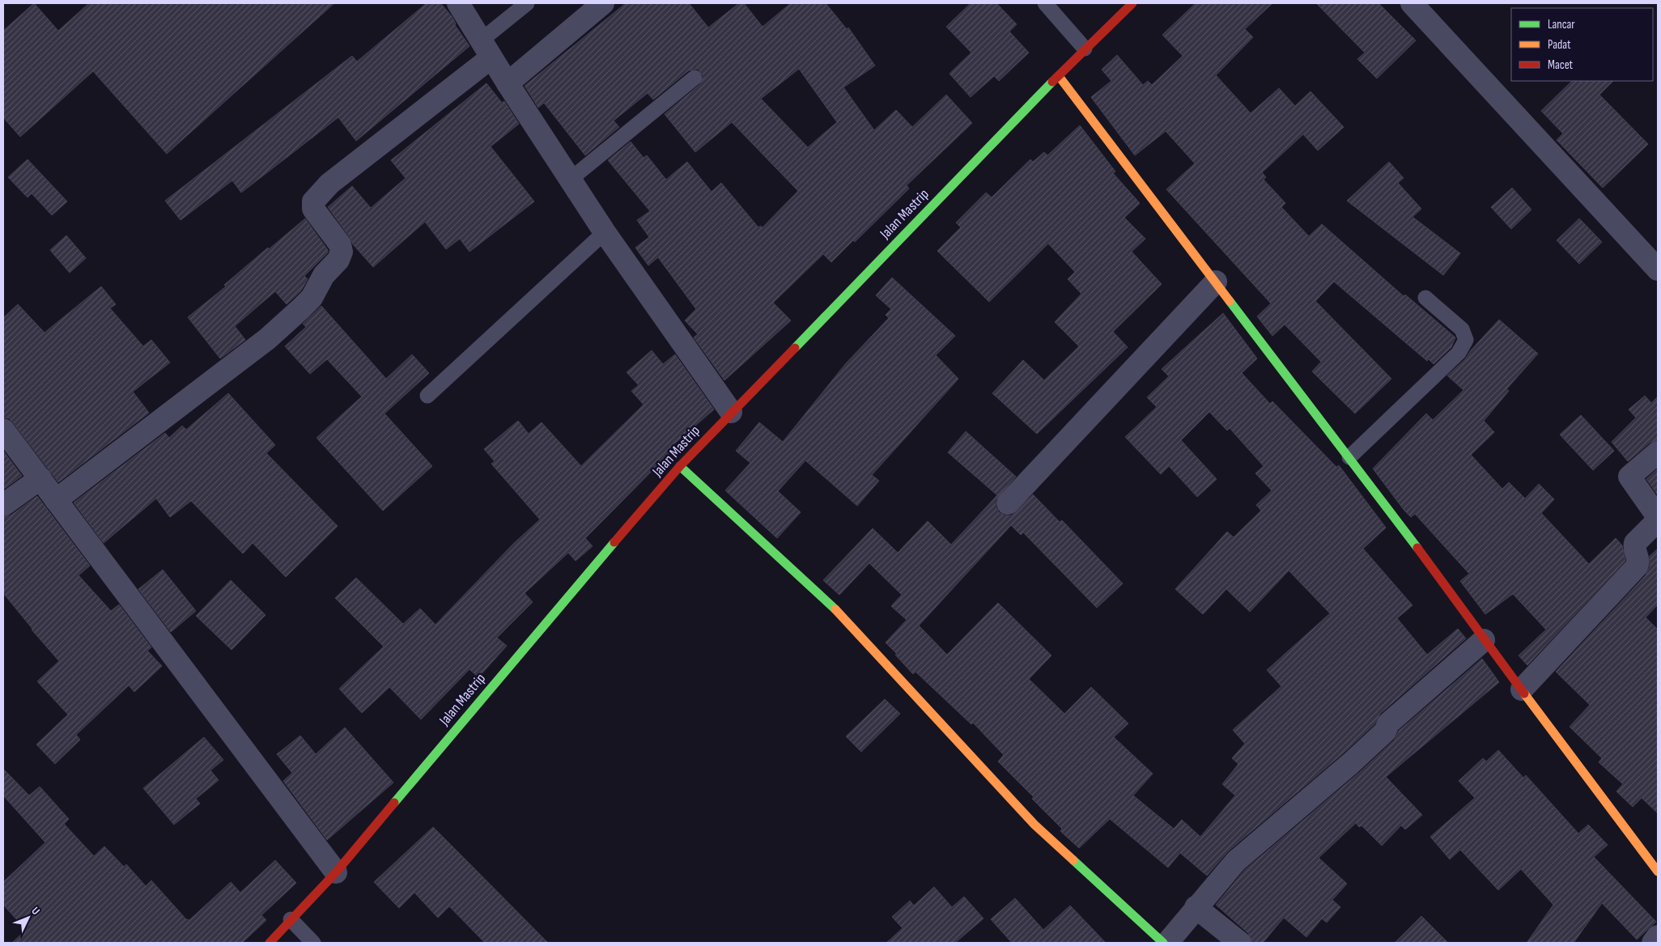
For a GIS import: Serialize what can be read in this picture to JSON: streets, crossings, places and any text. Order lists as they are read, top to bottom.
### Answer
{
  "streets": {
    "street": ["Jalan Mastrip"]
  },
  "legend": ["Lancar", "Padat", "Macet"],
  "north": "top right"
}
